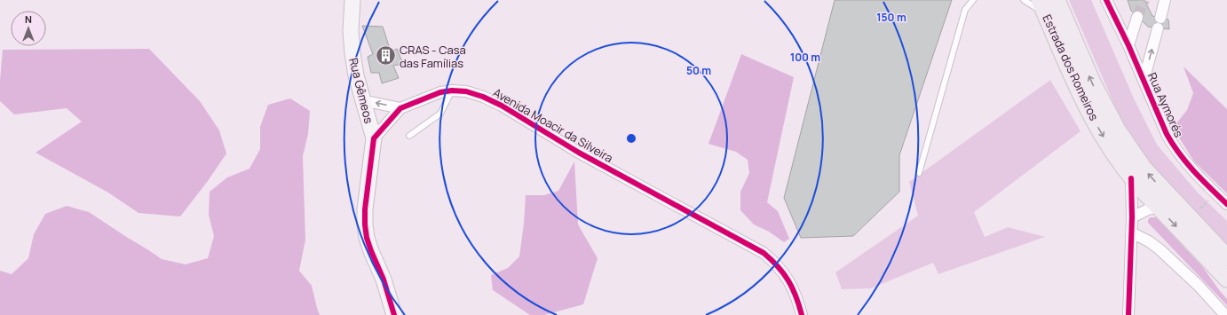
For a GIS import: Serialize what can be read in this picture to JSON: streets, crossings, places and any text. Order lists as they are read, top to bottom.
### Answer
{
  "streets": {
    "main road": ["Estrada dos Romeiros"],
    "street": ["Rua Gêmeos", "Rua Aymorés", "Avenida Moacir da Silveira"]
  },
  "crossings": [
    ["Rua Gêmeos", "Avenida Moacir da Silveira"]
  ],
  "places": {
    "building": ["CRAS - Casa das Famílias"]
  },
  "north": "top",
  "rings": ["150 m", "100 m", "50 m"]
}
